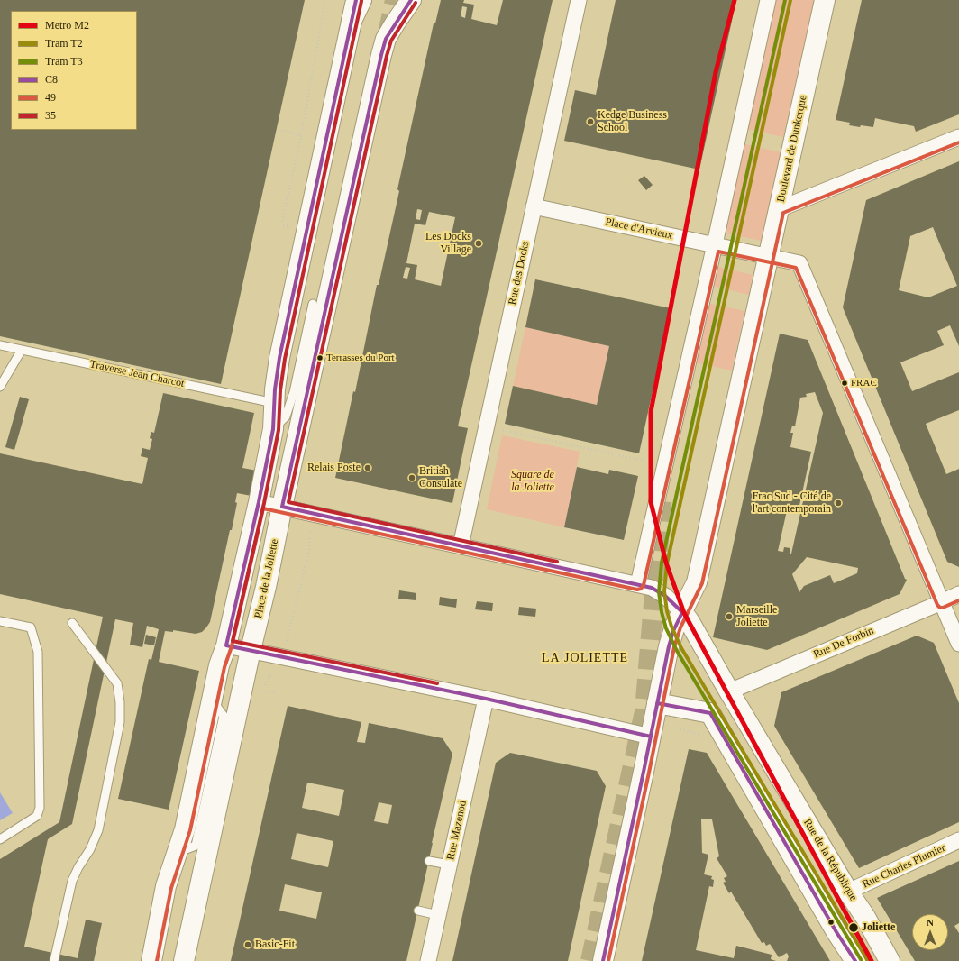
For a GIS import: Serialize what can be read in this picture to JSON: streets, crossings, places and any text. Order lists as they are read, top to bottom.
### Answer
{
  "streets": {
    "main road": ["Boulevard de Dunkerque", "Place de la Joliette", "Rue de la République"],
    "street": [
      "Place d'Arvieux",
      "Rue des Docks",
      "Rue De Forbin",
      "Rue Mazenod",
      "Rue Charles Plumier"
    ],
    "lane": ["Traverse Jean Charcot"]
  },
  "crossings": [
    ["Boulevard de Dunkerque", "Place d'Arvieux"],
    ["Boulevard de Dunkerque", "Rue de la République"],
    ["Place d'Arvieux", "Rue des Docks"],
    ["Place d'Arvieux", "Rue De Forbin"],
    ["Rue De Forbin", "Rue de la République"],
    ["Rue de la République", "Rue Charles Plumier"]
  ],
  "districts": ["LA JOLIETTE"],
  "parks": ["Square de la Joliette"],
  "places": [
    "Kedge Business School",
    "Les Docks Village",
    "Terrasses du Port",
    "FRAC",
    "Relais Poste",
    "British Consulate",
    "Frac Sud - Cité de l'art contemporain",
    "Marseille Joliette",
    "Joliette",
    "Basic-Fit"
  ],
  "lines": [
    "metro line M2",
    "tram line T2",
    "tram line T3",
    "transit line C8",
    "transit line 35",
    "transit line 49"
  ],
  "legend": [
    "Metro M2",
    "Tram T2",
    "Tram T3",
    "C8",
    "49",
    "35"
  ],
  "north": "top"
}
